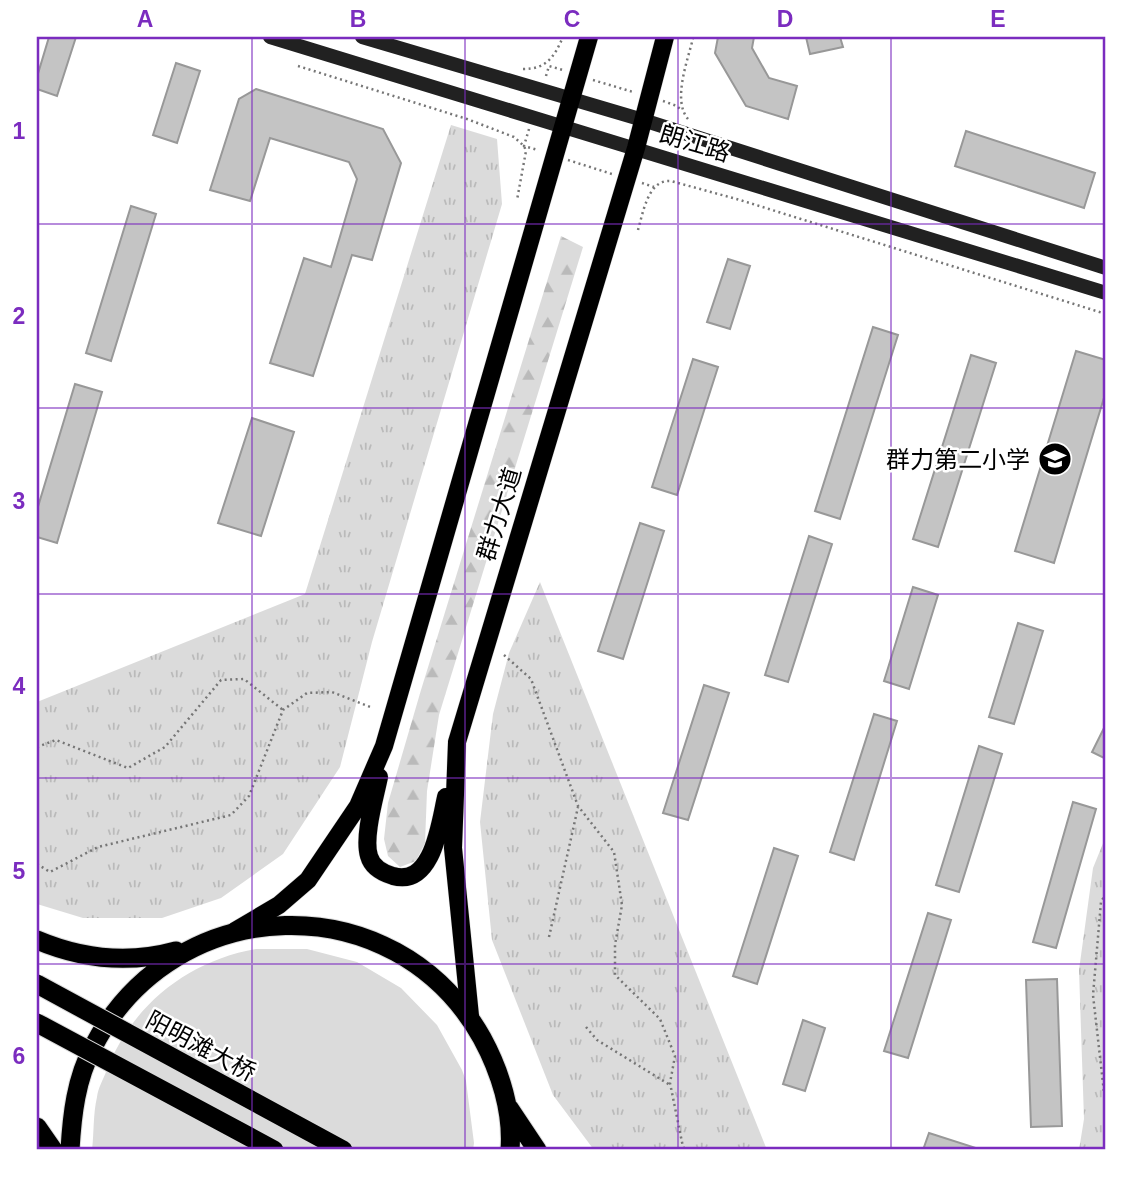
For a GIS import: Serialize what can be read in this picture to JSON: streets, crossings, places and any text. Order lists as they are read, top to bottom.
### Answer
{
  "streets": {
    "highway": ["阳明滩大桥"],
    "main road": ["朗江路", "群力大道"]
  },
  "crossings": [
    ["朗江路", "群力大道"]
  ],
  "places": {
    "school or university": ["群力第二小学"]
  },
  "grid": {
    "columns": [
      "A",
      "B",
      "C",
      "D",
      "E"
    ],
    "rows": [
      "1",
      "2",
      "3",
      "4",
      "5",
      "6"
    ]
  }
}
